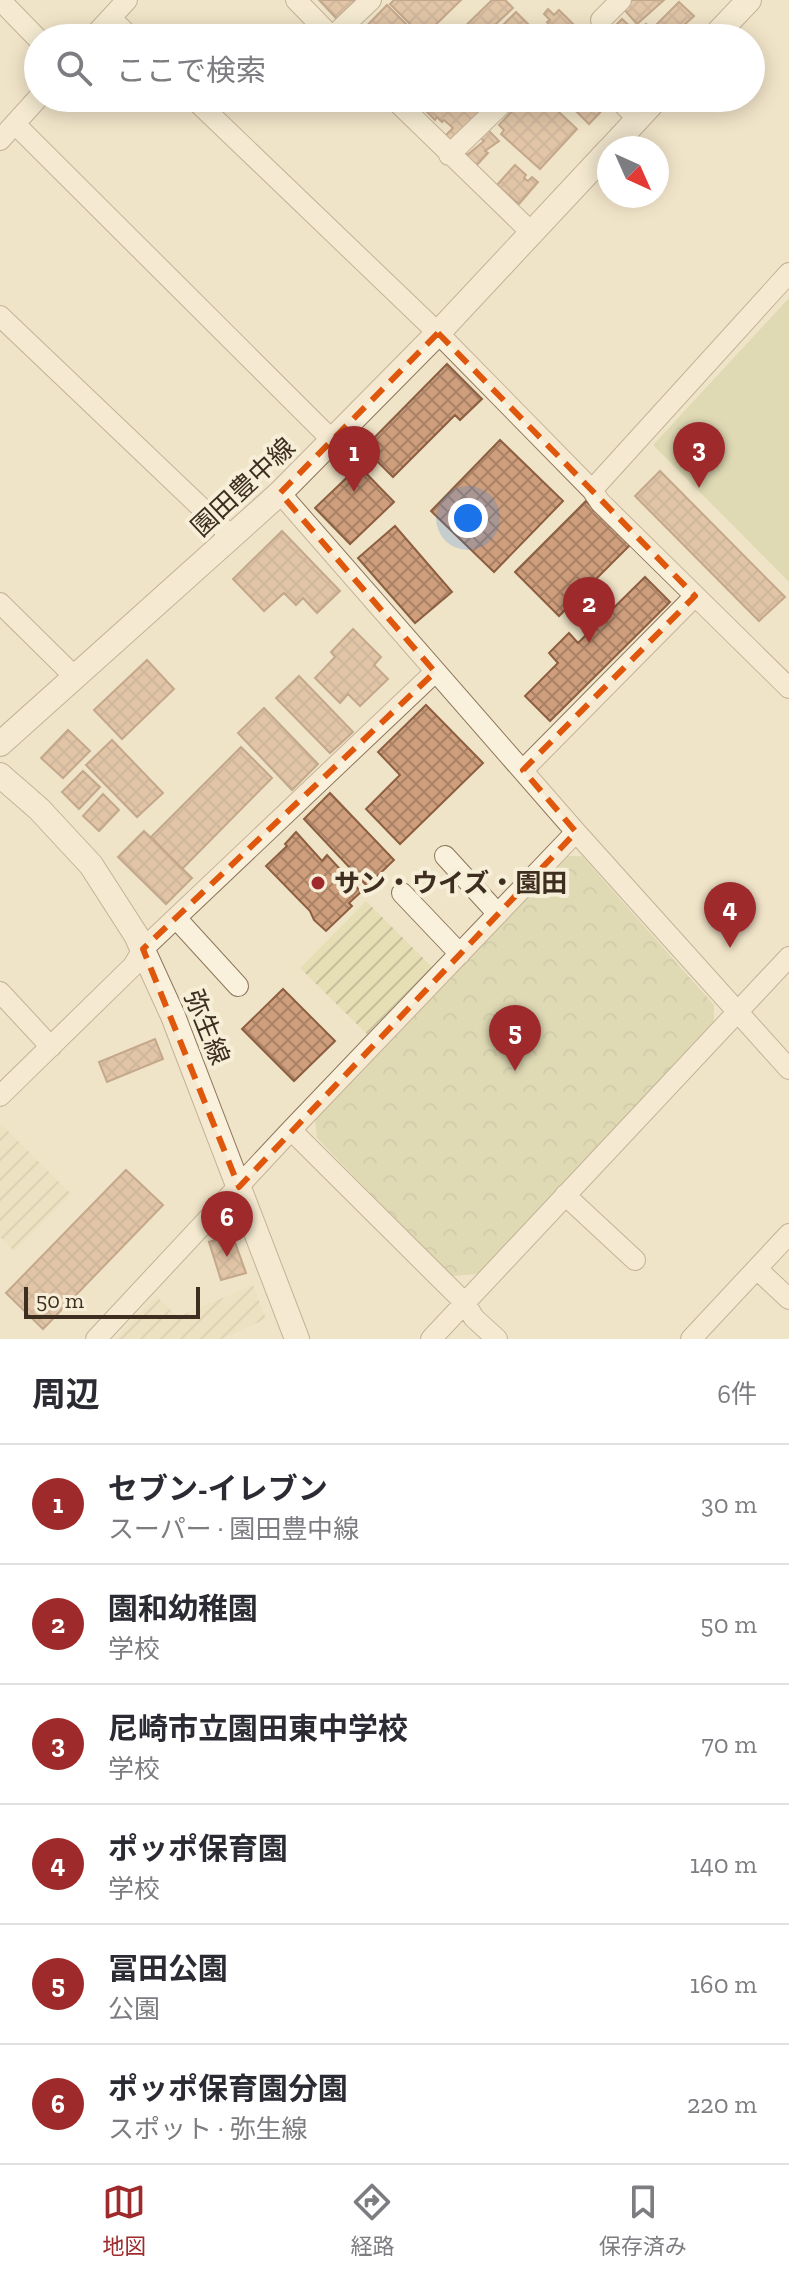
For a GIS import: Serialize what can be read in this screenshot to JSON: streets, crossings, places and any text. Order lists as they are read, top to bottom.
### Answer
{
  "streets": {
    "street": ["園田豊中線", "弥生線"]
  },
  "places": ["サン・ウイズ・園田"],
  "scale_bar": "50 m",
  "north": "bottom right",
  "page": {
    "search": "ここで検索",
    "pins": [
      "3",
      "1",
      "2",
      "4",
      "5",
      "6"
    ],
    "scale": "50 m",
    "heading": ["周辺", "6件"],
    "list": [
      {
        "mark": "1",
        "name": "セブン-イレブン",
        "note": "スーパー · 園田豊中線",
        "value": "30 m"
      },
      {
        "mark": "2",
        "name": "園和幼稚園",
        "note": "学校",
        "value": "50 m"
      },
      {
        "mark": "3",
        "name": "尼崎市立園田東中学校",
        "note": "学校",
        "value": "70 m"
      },
      {
        "mark": "4",
        "name": "ポッポ保育園",
        "note": "学校",
        "value": "140 m"
      },
      {
        "mark": "5",
        "name": "冨田公園",
        "note": "公園",
        "value": "160 m"
      },
      {
        "mark": "6",
        "name": "ポッポ保育園分園",
        "note": "スポット · 弥生線",
        "value": "220 m"
      }
    ],
    "nav": ["地図", "経路", "保存済み"]
  }
}
